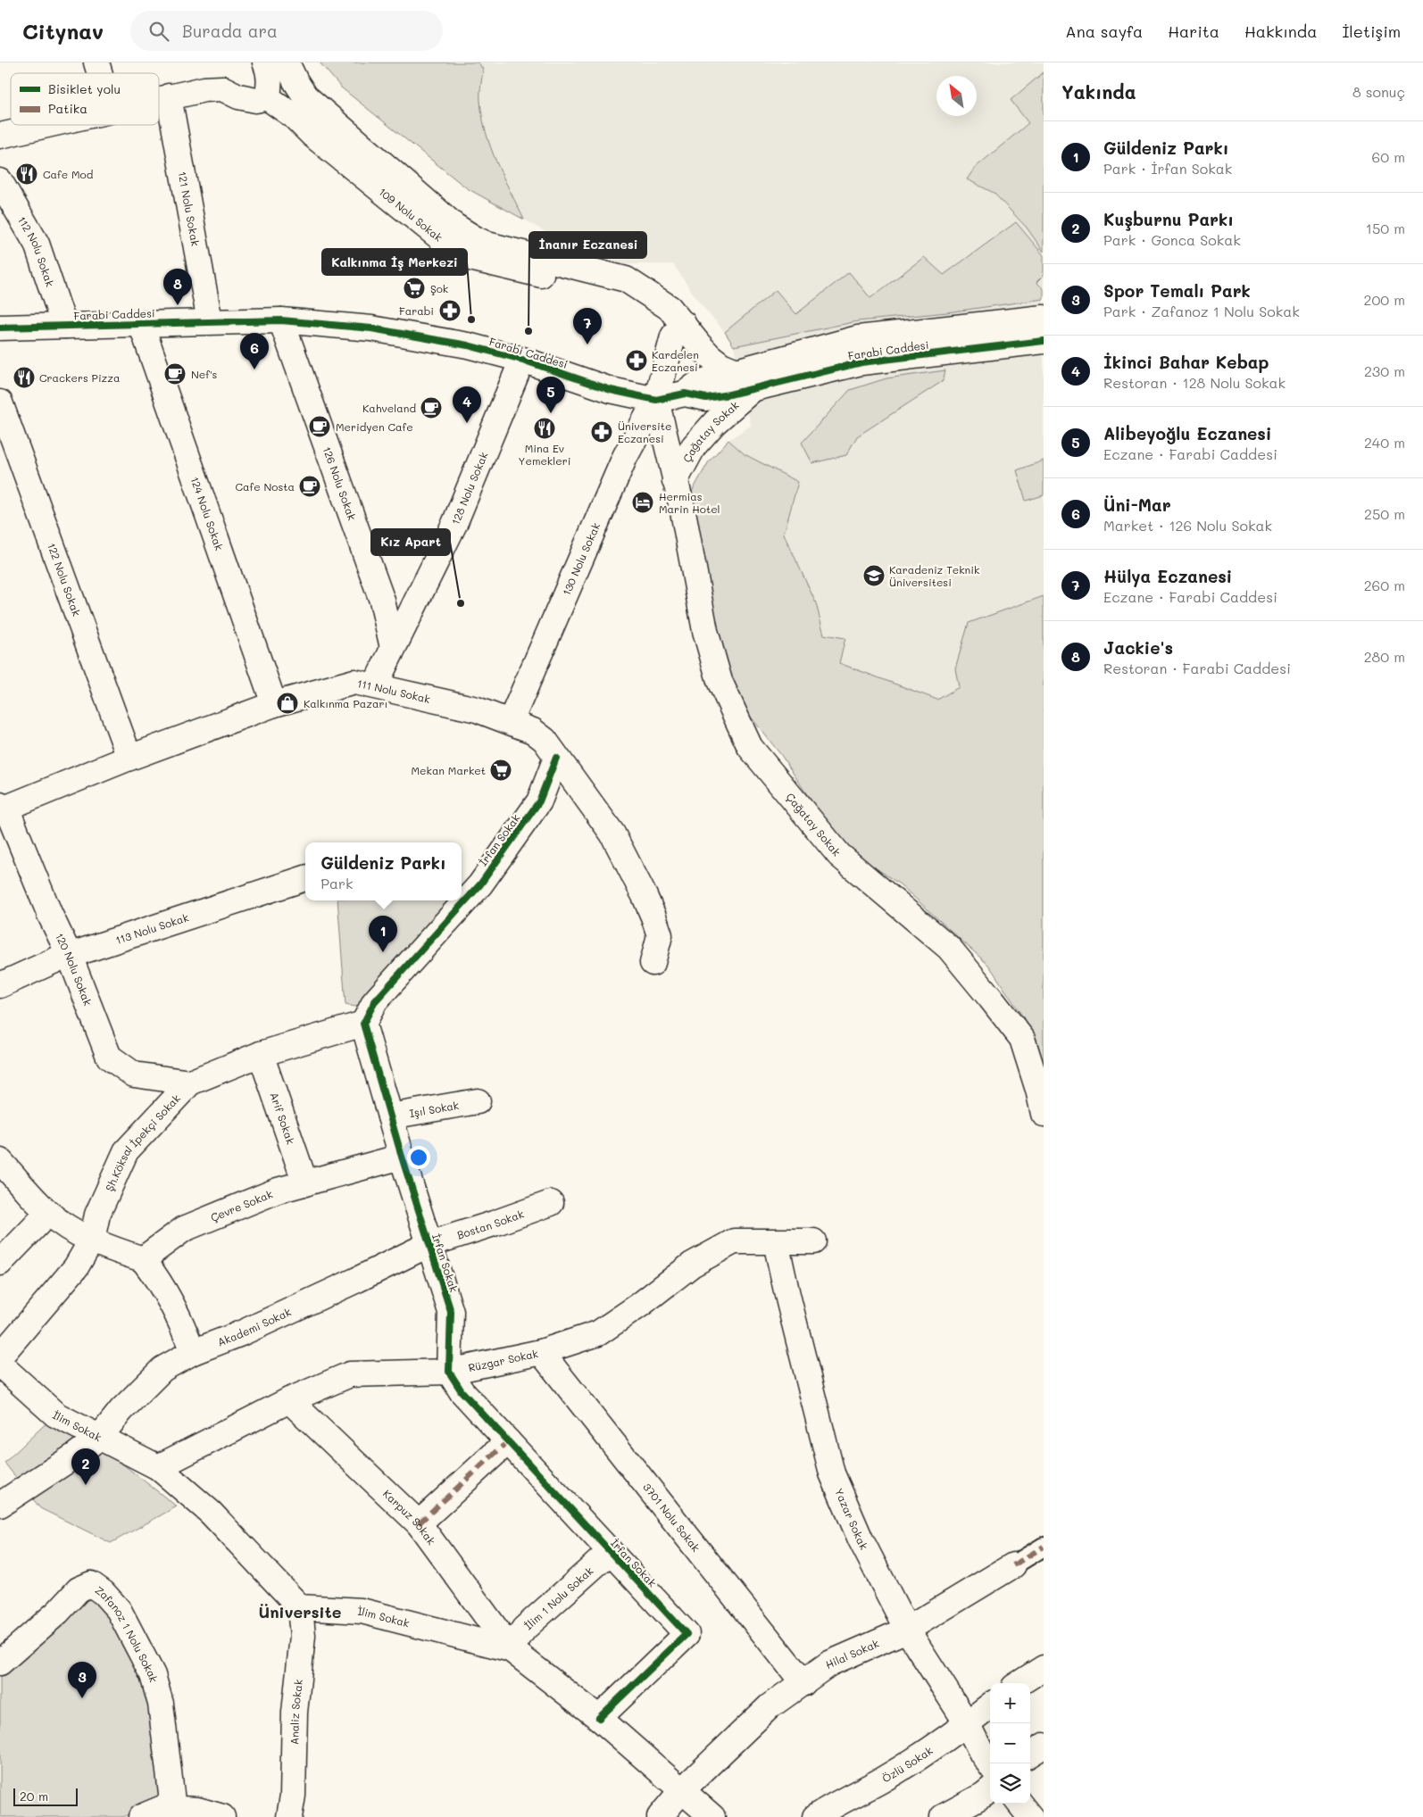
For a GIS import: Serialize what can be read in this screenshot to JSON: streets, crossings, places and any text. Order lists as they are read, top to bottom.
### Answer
{
  "streets": {
    "street": [
      "121 Nolu Sokak",
      "109 Nolu Sokak",
      "112 Nolu Sokak",
      "Farabi Caddesi",
      "Çağatay Sokak",
      "126 Nolu Sokak",
      "128 Nolu Sokak",
      "124 Nolu Sokak",
      "130 Nolu Sokak",
      "122 Nolu Sokak",
      "111 Nolu Sokak",
      "İrfan Sokak",
      "113 Nolu Sokak",
      "120 Nolu Sokak",
      "Işıl Sokak",
      "Arif Sokak",
      "Şh.Köksal İpekçi Sokak",
      "Çevre Sokak",
      "Bostan Sokak",
      "Akademi Sokak",
      "Rüzgar Sokak",
      "İlim Sokak",
      "Karpuz Sokak",
      "3701 Nolu Sokak",
      "Yazar Sokak",
      "İlim 1 Nolu Sokak",
      "Zafanoz 1 Nolu Sokak",
      "Hilal Sokak",
      "Analiz Sokak",
      "Özlü Sokak"
    ]
  },
  "crossings": [
    ["121 Nolu Sokak", "Farabi Caddesi"],
    ["112 Nolu Sokak", "Farabi Caddesi"],
    ["Farabi Caddesi", "Çağatay Sokak"],
    ["Farabi Caddesi", "126 Nolu Sokak"],
    ["Farabi Caddesi", "128 Nolu Sokak"],
    ["Farabi Caddesi", "124 Nolu Sokak"],
    ["Farabi Caddesi", "130 Nolu Sokak"],
    ["Çağatay Sokak", "130 Nolu Sokak"],
    ["126 Nolu Sokak", "128 Nolu Sokak"],
    ["128 Nolu Sokak", "111 Nolu Sokak"],
    ["124 Nolu Sokak", "111 Nolu Sokak"],
    ["130 Nolu Sokak", "111 Nolu Sokak"],
    ["122 Nolu Sokak", "111 Nolu Sokak"],
    ["111 Nolu Sokak", "İrfan Sokak"],
    ["111 Nolu Sokak", "120 Nolu Sokak"],
    ["İrfan Sokak", "Işıl Sokak"],
    ["İrfan Sokak", "Şh.Köksal İpekçi Sokak"],
    ["İrfan Sokak", "Çevre Sokak"],
    ["İrfan Sokak", "Bostan Sokak"],
    ["İrfan Sokak", "Akademi Sokak"],
    ["İrfan Sokak", "Rüzgar Sokak"],
    ["İrfan Sokak", "İlim Sokak"],
    ["İrfan Sokak", "İlim 1 Nolu Sokak"],
    ["113 Nolu Sokak", "120 Nolu Sokak"],
    ["120 Nolu Sokak", "Şh.Köksal İpekçi Sokak"],
    ["Arif Sokak", "Şh.Köksal İpekçi Sokak"],
    ["Arif Sokak", "Çevre Sokak"],
    ["Bostan Sokak", "Akademi Sokak"],
    ["Akademi Sokak", "İlim Sokak"],
    ["Rüzgar Sokak", "İlim Sokak"],
    ["Rüzgar Sokak", "Karpuz Sokak"],
    ["Rüzgar Sokak", "3701 Nolu Sokak"],
    ["Rüzgar Sokak", "Yazar Sokak"],
    ["İlim Sokak", "Karpuz Sokak"],
    ["İlim Sokak", "İlim 1 Nolu Sokak"],
    ["İlim Sokak", "Hilal Sokak"],
    ["İlim Sokak", "Analiz Sokak"],
    ["Karpuz Sokak", "İlim 1 Nolu Sokak"],
    ["3701 Nolu Sokak", "Hilal Sokak"],
    ["Yazar Sokak", "Hilal Sokak"],
    ["Yazar Sokak", "Özlü Sokak"]
  ],
  "districts": ["Üniversite"],
  "places": {
    "restaurant": ["Cafe Mod", "Crackers Pizza", "Mina Ev Yemekleri"],
    "supermarket": ["Şok", "Mekan Market"],
    "pharmacy": ["Farabi", "Kardelen Eczanesi", "Üniversite Eczanesi"],
    "other": ["Kalkınma İş Merkezi", "İnanır Eczanesi", "Kız Apart"],
    "cafe": [
      "Nef's",
      "Kahveland",
      "Meridyen Cafe",
      "Cafe Nosta"
    ],
    "hotel": ["Hermias Marin Hotel"],
    "school or university": ["Karadeniz Teknik Üniversitesi"],
    "shop": ["Kalkınma Pazarı"]
  },
  "legend": ["Bisiklet yolu", "Patika"],
  "scale_bar": "20 m",
  "north": "top left",
  "page": {
    "header": "Citynav",
    "search": "Burada ara",
    "nav": [
      "Ana sayfa",
      "Harita",
      "Hakkında",
      "İletişim"
    ],
    "heading": ["Yakında", "8 sonuç"],
    "list": [
      {
        "mark": "1",
        "name": "Güldeniz Parkı",
        "note": "Park · İrfan Sokak",
        "value": "60 m"
      },
      {
        "mark": "2",
        "name": "Kuşburnu Parkı",
        "note": "Park · Gonca Sokak",
        "value": "150 m"
      },
      {
        "mark": "3",
        "name": "Spor Temalı Park",
        "note": "Park · Zafanoz 1 Nolu Sokak",
        "value": "200 m"
      },
      {
        "mark": "4",
        "name": "İkinci Bahar Kebap",
        "note": "Restoran · 128 Nolu Sokak",
        "value": "230 m"
      },
      {
        "mark": "5",
        "name": "Alibeyoğlu Eczanesi",
        "note": "Eczane · Farabi Caddesi",
        "value": "240 m"
      },
      {
        "mark": "6",
        "name": "Üni-Mar",
        "note": "Market · 126 Nolu Sokak",
        "value": "250 m"
      },
      {
        "mark": "7",
        "name": "Hülya Eczanesi",
        "note": "Eczane · Farabi Caddesi",
        "value": "260 m"
      },
      {
        "mark": "8",
        "name": "Jackie's",
        "note": "Restoran · Farabi Caddesi",
        "value": "280 m"
      }
    ],
    "pins": [
      "8",
      "7",
      "6",
      "5",
      "4",
      "1",
      "2",
      "3"
    ],
    "popup": ["Güldeniz Parkı", "Park"],
    "map_buttons": ["+", "−"],
    "scale": "20 m"
  }
}
